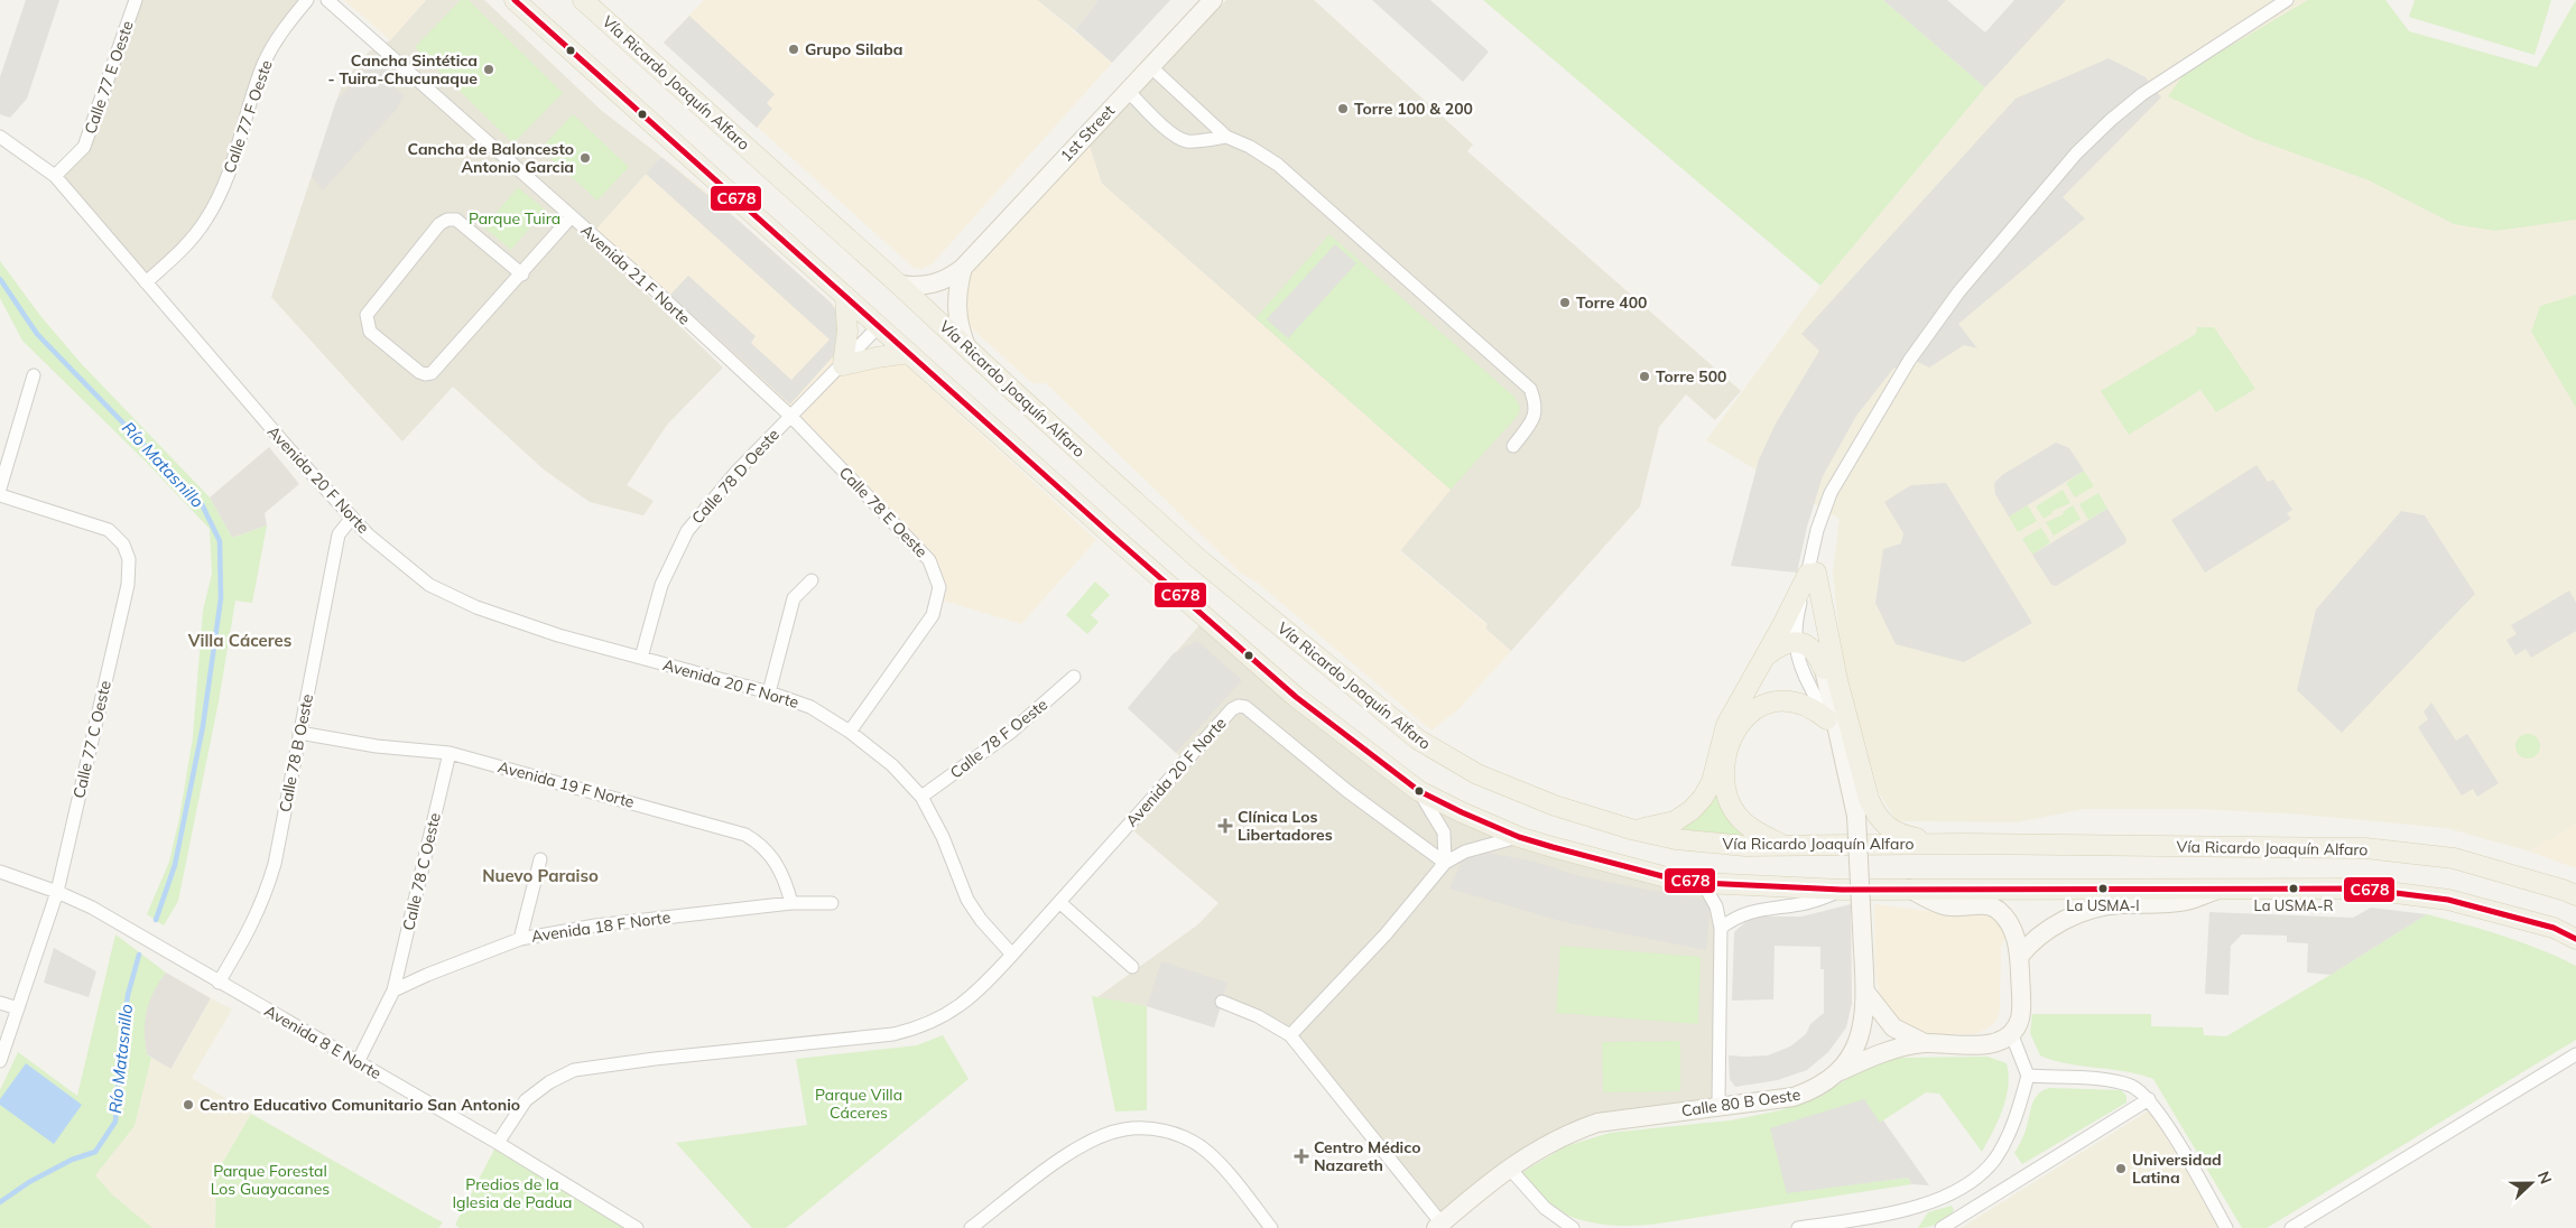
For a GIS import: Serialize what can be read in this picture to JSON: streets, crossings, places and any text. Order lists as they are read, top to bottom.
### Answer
{
  "streets": {
    "main road": ["Vía Ricardo Joaquín Alfaro"],
    "street": [
      "Calle 77 E Oeste",
      "Calle 77 F Oeste",
      "1st Street",
      "Avenida 21 F Norte",
      "Calle 78 D Oeste",
      "Avenida 20 F Norte",
      "Calle 78 E Oeste",
      "Calle 78 F Oeste",
      "Calle 77 C Oeste",
      "Calle 78 B Oeste",
      "Avenida 19 F Norte",
      "Calle 78 C Oeste",
      "Avenida 18 F Norte",
      "Avenida 8 E Norte",
      "Calle 80 B Oeste"
    ]
  },
  "crossings": [
    ["Calle 77 E Oeste", "Avenida 20 F Norte"],
    ["Vía Ricardo Joaquín Alfaro", "1st Street"],
    ["Calle 77 F Oeste", "Avenida 20 F Norte"],
    ["Avenida 21 F Norte", "Calle 78 D Oeste"],
    ["Avenida 21 F Norte", "Calle 78 E Oeste"],
    ["Calle 78 D Oeste", "Avenida 20 F Norte"],
    ["Calle 78 D Oeste", "Calle 78 E Oeste"],
    ["Avenida 20 F Norte", "Calle 78 E Oeste"],
    ["Avenida 20 F Norte", "Calle 78 F Oeste"],
    ["Avenida 20 F Norte", "Calle 78 B Oeste"],
    ["Calle 77 C Oeste", "Avenida 8 E Norte"],
    ["Calle 78 B Oeste", "Avenida 19 F Norte"],
    ["Calle 78 B Oeste", "Avenida 8 E Norte"],
    ["Avenida 19 F Norte", "Calle 78 C Oeste"],
    ["Avenida 19 F Norte", "Avenida 18 F Norte"],
    ["Calle 78 C Oeste", "Avenida 18 F Norte"]
  ],
  "districts": ["Villa Cáceres", "Nuevo Paraiso"],
  "water": ["Río Matasnillo"],
  "parks": [
    "Parque Tuira",
    "Parque Villa Cáceres",
    "Parque Forestal Los Guayacanes",
    "Predios de la Iglesia de Padua"
  ],
  "places": {
    "other": [
      "Grupo Silaba",
      "Cancha Sintética - Tuira-Chucunaque",
      "Torre 100 & 200",
      "Cancha de Baloncesto Antonio Garcia",
      "Torre 400",
      "Torre 500",
      "La USMA-I",
      "La USMA-R",
      "Centro Educativo Comunitario San Antonio",
      "Universidad Latina"
    ],
    "health": ["Clínica Los Libertadores", "Centro Médico Nazareth"]
  },
  "lines": ["transit line C678"],
  "north": "right"
}
